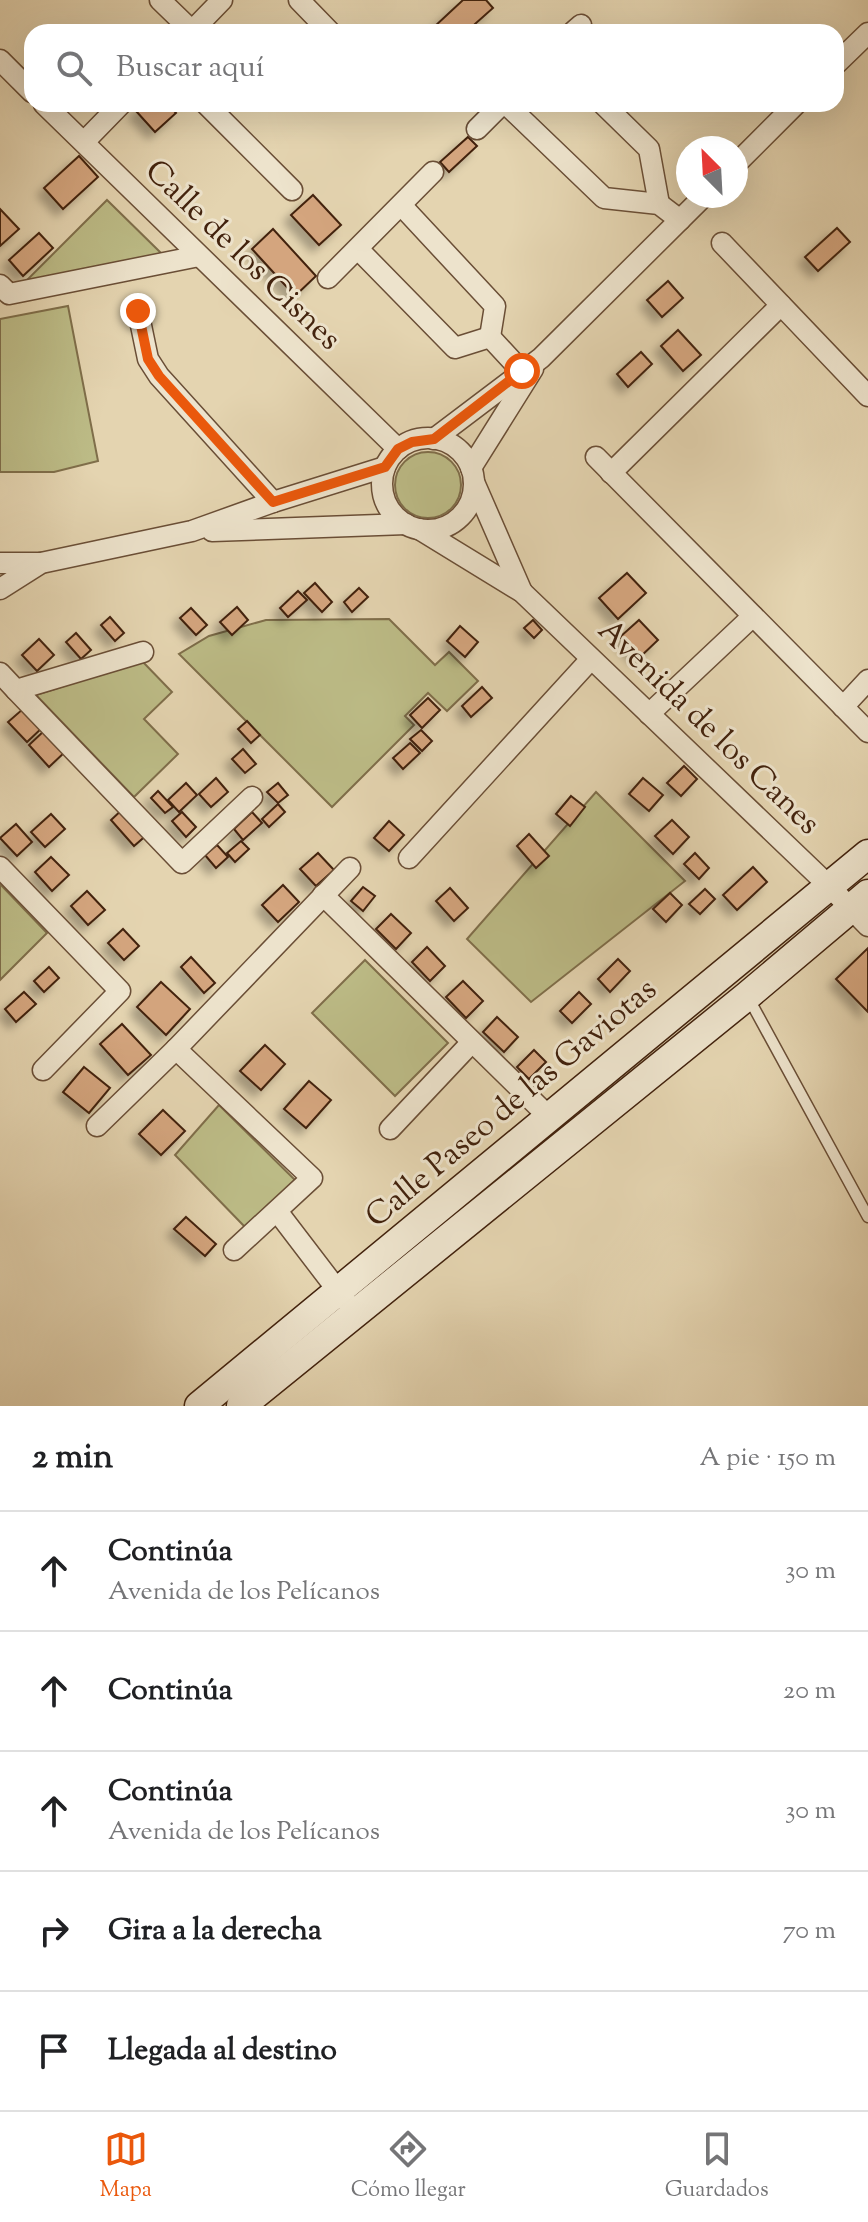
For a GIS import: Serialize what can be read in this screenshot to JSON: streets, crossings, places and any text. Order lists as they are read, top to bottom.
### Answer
{
  "streets": {
    "main road": ["Calle Paseo de las Gaviotas"],
    "street": ["Calle de los Cisnes", "Avenida de los Canes"]
  },
  "crossings": [
    ["Calle de los Cisnes", "Avenida de los Canes"],
    ["Avenida de los Canes", "Calle Paseo de las Gaviotas"]
  ],
  "north": "top left",
  "page": {
    "search": "Buscar aquí",
    "heading": ["2 min", "A pie · 150 m"],
    "list": [
      ["Continúa", "Avenida de los Pelícanos", "30 m"],
      ["Continúa", "20 m"],
      ["Continúa", "Avenida de los Pelícanos", "30 m"],
      ["Gira a la derecha", "70 m"],
      "Llegada al destino"
    ],
    "nav": ["Mapa", "Cómo llegar", "Guardados"]
  }
}
